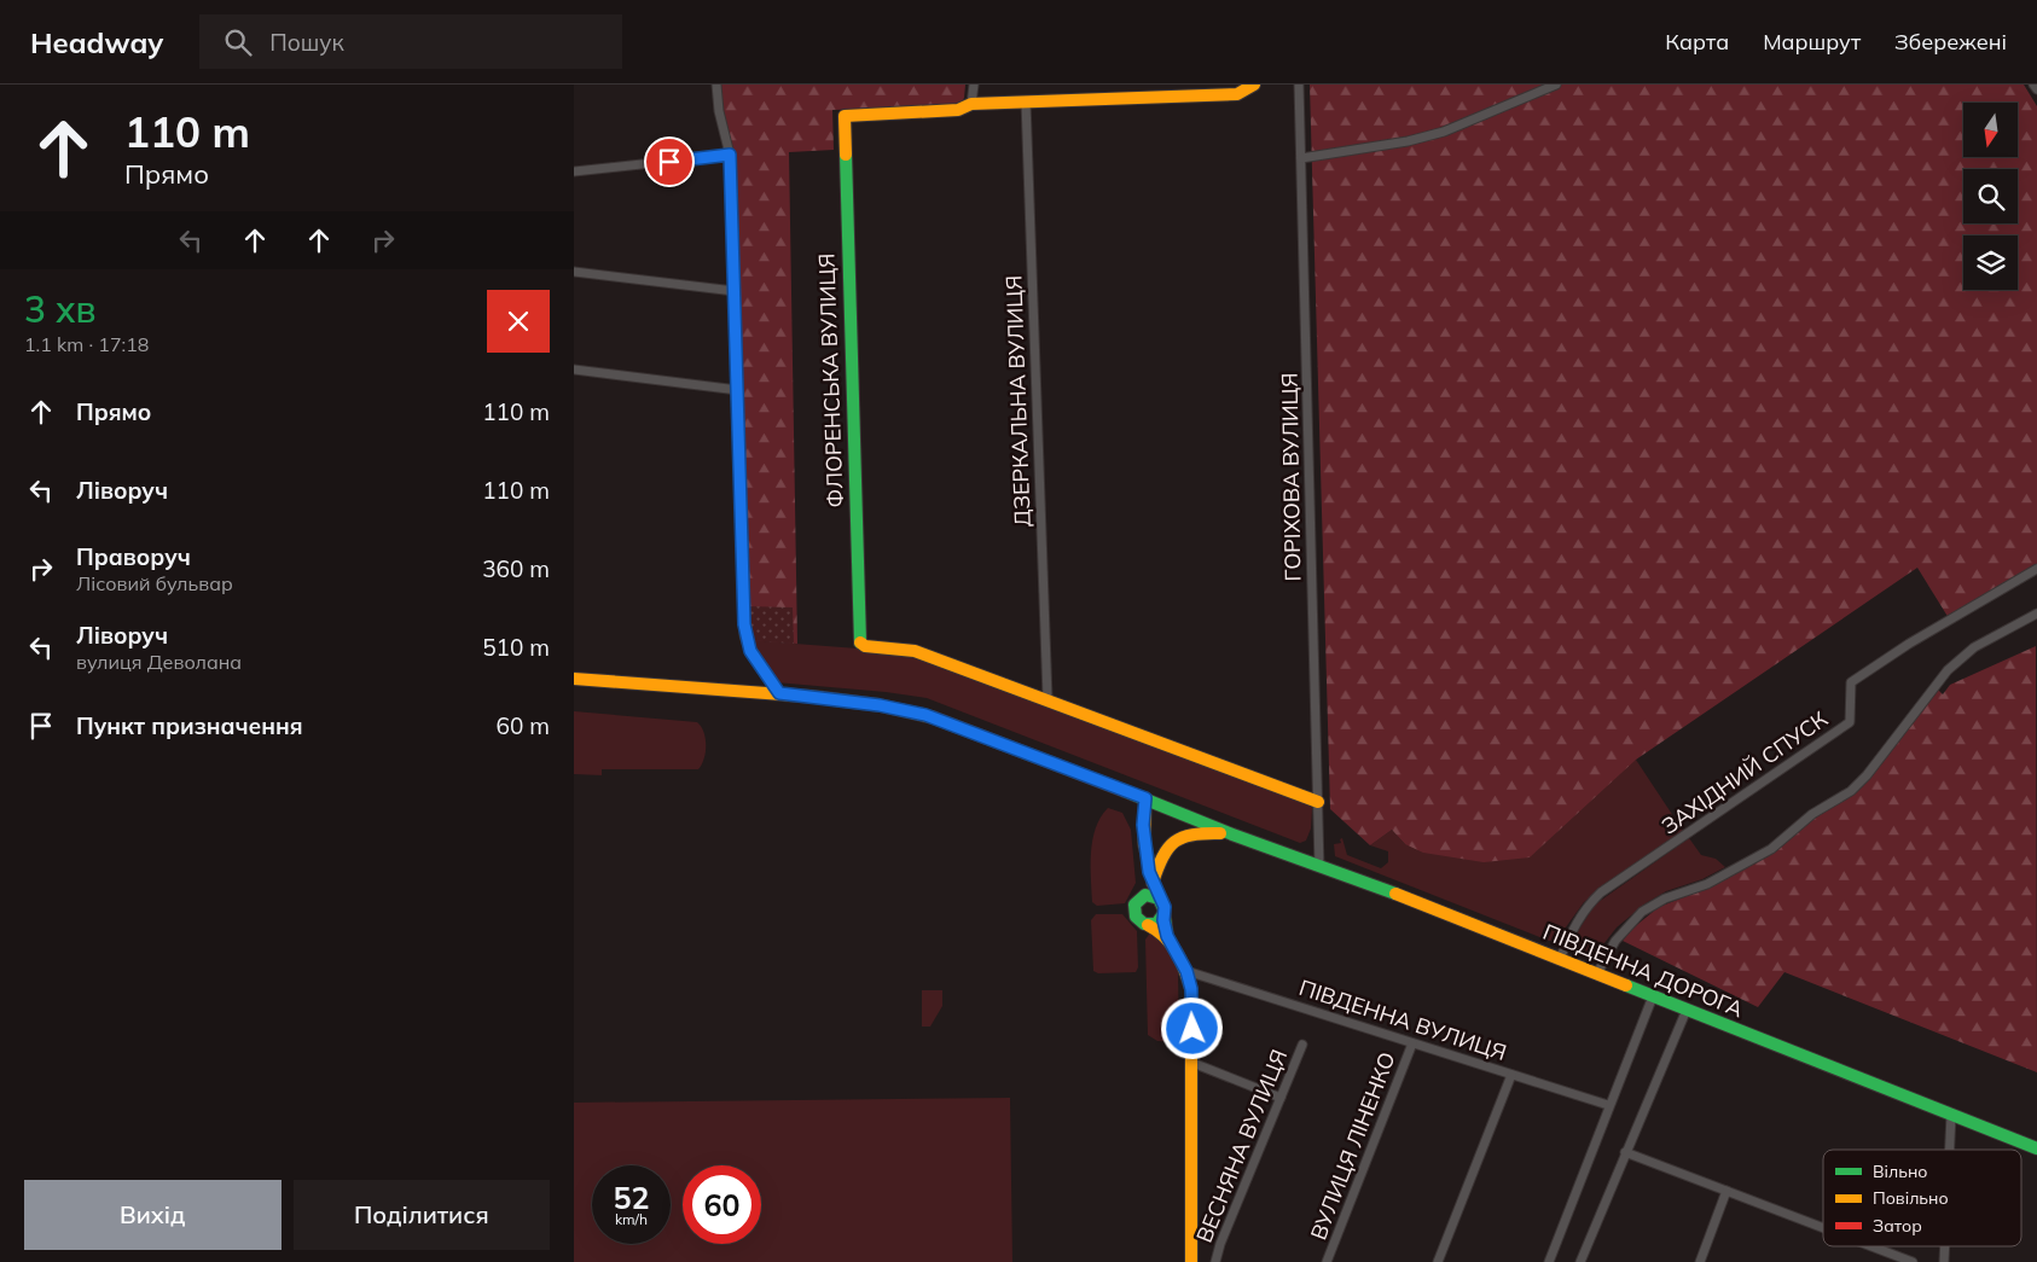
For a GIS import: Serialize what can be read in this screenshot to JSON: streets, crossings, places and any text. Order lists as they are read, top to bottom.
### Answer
{
  "streets": {
    "main road": ["ФЛОРЕНСЬКА ВУЛИЦЯ", "ПІВДЕННА ДОРОГА"],
    "street": [
      "ДЗЕРКАЛЬНА ВУЛИЦЯ",
      "ГОРІХОВА ВУЛИЦЯ",
      "ЗАХІДНИЙ СПУСК",
      "ПІВДЕННА ВУЛИЦЯ",
      "ВЕСНЯНА ВУЛИЦЯ",
      "ВУЛИЦЯ ЛІНЕНКО"
    ]
  },
  "crossings": [
    ["ФЛОРЕНСЬКА ВУЛИЦЯ", "ДЗЕРКАЛЬНА ВУЛИЦЯ"],
    ["ГОРІХОВА ВУЛИЦЯ", "ПІВДЕННА ДОРОГА"],
    ["ЗАХІДНИЙ СПУСК", "ПІВДЕННА ДОРОГА"],
    ["ПІВДЕННА ВУЛИЦЯ", "ВУЛИЦЯ ЛІНЕНКО"]
  ],
  "legend": ["Вільно", "Повільно", "Затор"],
  "north": "bottom",
  "page": {
    "header": "Headway",
    "search": "Пошук",
    "nav": ["Карта", "Маршрут", "Збережені"],
    "turn": ["110 m", "Прямо"],
    "heading": ["3 хв", "1.1 km · 17:18"],
    "list": [
      {
        "name": "Прямо",
        "value": "110 m"
      },
      {
        "name": "Ліворуч",
        "value": "110 m"
      },
      {
        "name": "Праворуч",
        "note": "Лісовий бульвар",
        "value": "360 m"
      },
      {
        "name": "Ліворуч",
        "note": "вулиця Деволана",
        "value": "510 m"
      },
      {
        "name": "Пункт призначення",
        "value": "60 m"
      }
    ],
    "speed": "52 km/h",
    "limit": "60",
    "buttons": ["Вихід", "Поділитися"]
  }
}
